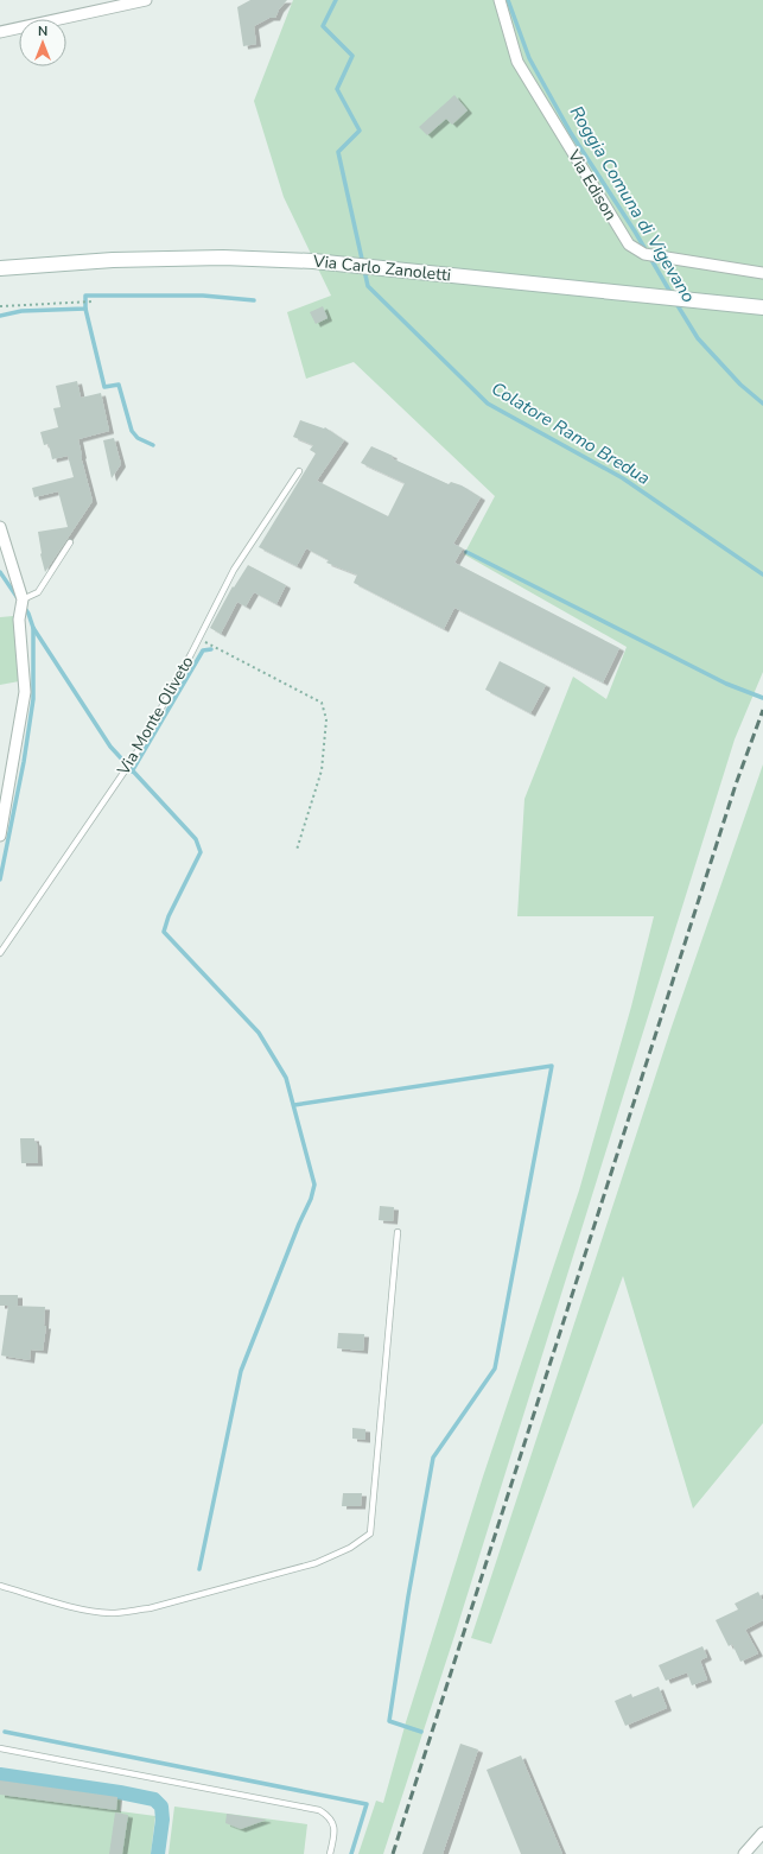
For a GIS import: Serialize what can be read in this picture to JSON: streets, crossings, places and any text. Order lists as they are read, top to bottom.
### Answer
{
  "streets": {
    "main road": ["Via Carlo Zanoletti"],
    "street": ["Via Edison"],
    "lane": ["Via Monte Oliveto"]
  },
  "water": ["Roggia Comuna di Vigevano", "Colatore Ramo Bredua"],
  "north": "top"
}
